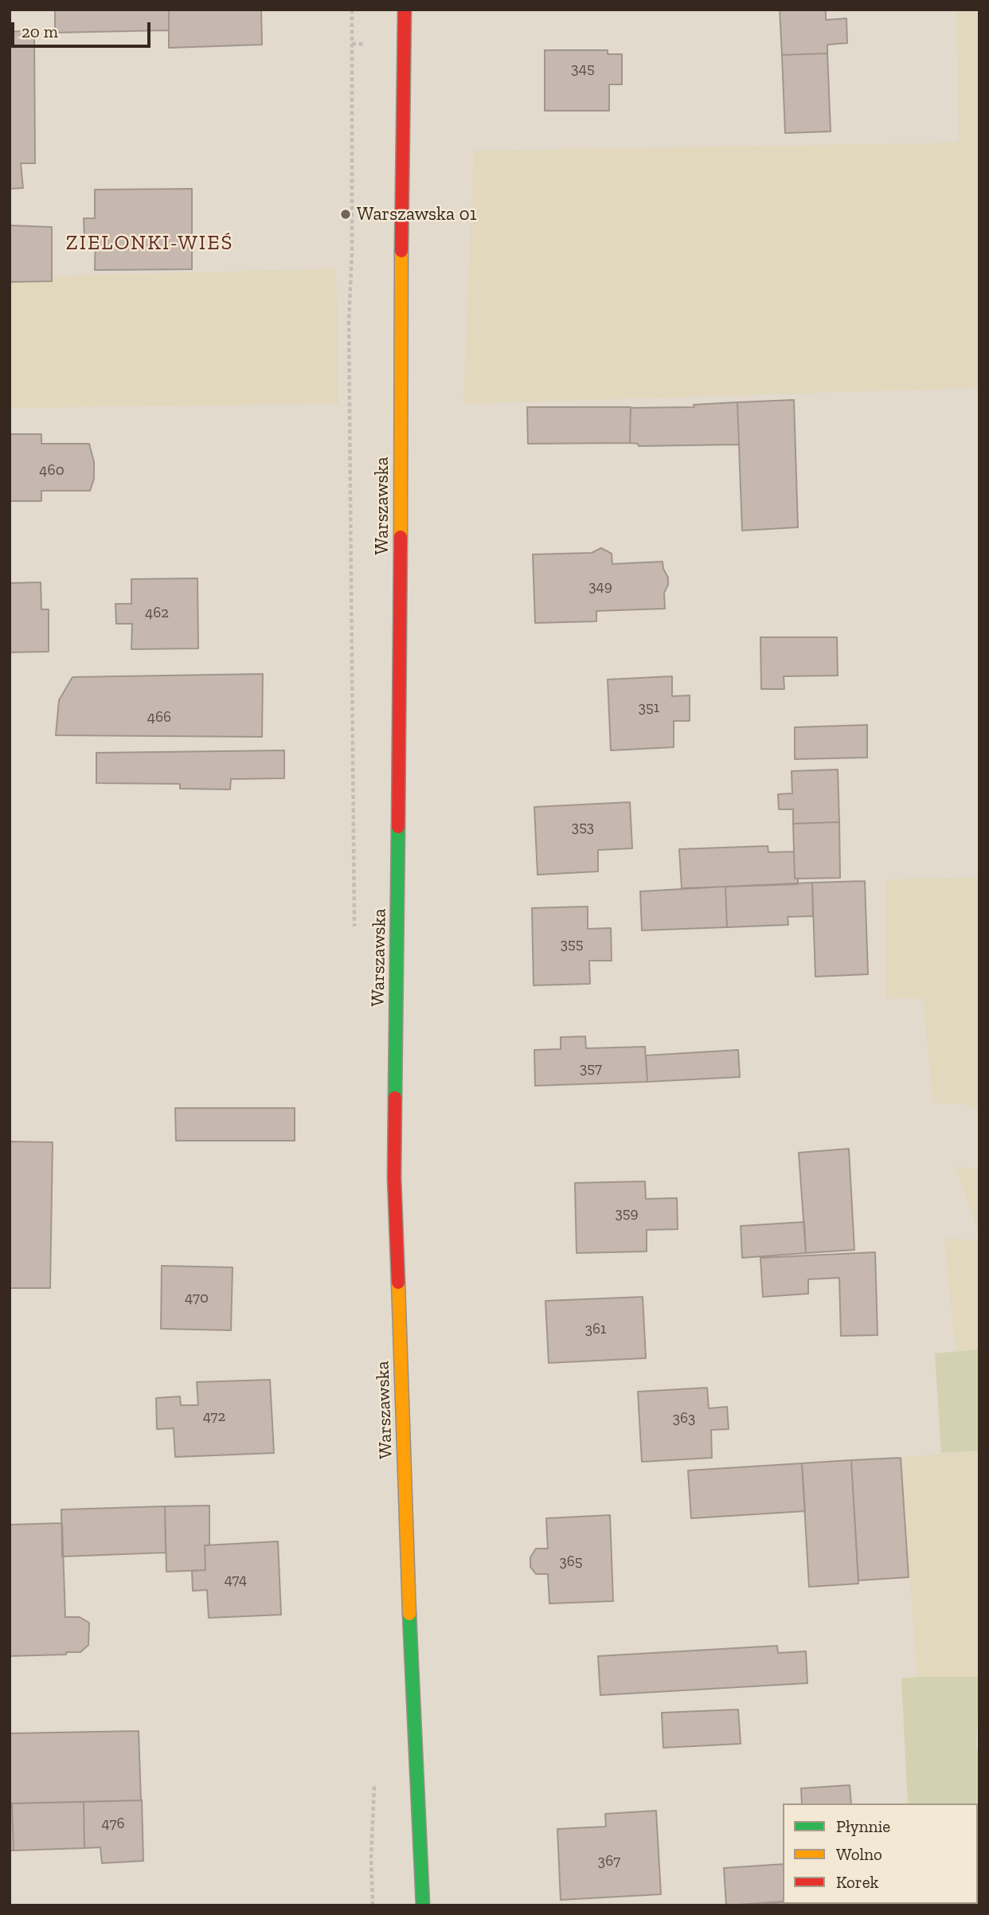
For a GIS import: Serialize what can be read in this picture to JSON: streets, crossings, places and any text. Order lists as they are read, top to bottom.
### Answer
{
  "streets": {
    "main road": ["Warszawska"]
  },
  "districts": ["ZIELONKI-WIEŚ"],
  "places": ["Warszawska 01"],
  "house_numbers": [
    "345",
    "460",
    "349",
    "462",
    "351",
    "466",
    "353",
    "355",
    "357",
    "359",
    "470",
    "361",
    "472",
    "363",
    "365",
    "474",
    "476",
    "367"
  ],
  "legend": ["Płynnie", "Wolno", "Korek"],
  "scale_bar": "20 m"
}
